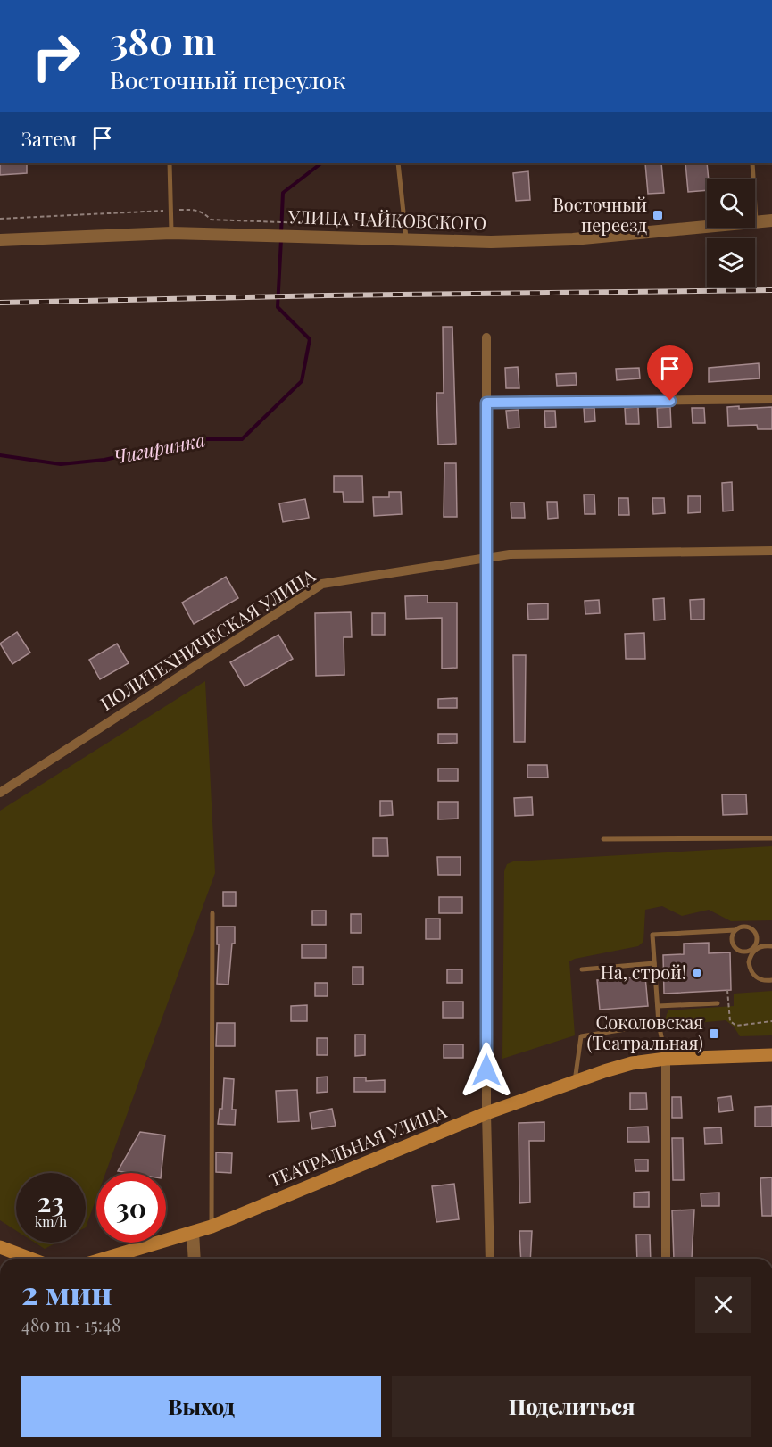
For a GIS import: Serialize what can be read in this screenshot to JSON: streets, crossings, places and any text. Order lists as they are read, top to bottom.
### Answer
{
  "streets": {
    "main road": ["ТЕАТРАЛЬНАЯ УЛИЦА"],
    "street": ["УЛИЦА ЧАЙКОВСКОГО", "ПОЛИТЕХНИЧЕСКАЯ УЛИЦА"]
  },
  "water": ["Чигиринка"],
  "places": {
    "transit": ["Восточный переезд", "Соколовская (Театральная)"],
    "other": ["На, строй!"]
  },
  "page": {
    "turn": ["380 m", "Восточный переулок"],
    "then": "Затем",
    "speed": "23 km/h",
    "limit": "30",
    "heading": ["2 мин", "480 m · 15:48"],
    "buttons": ["Выход", "Поделиться"]
  }
}
